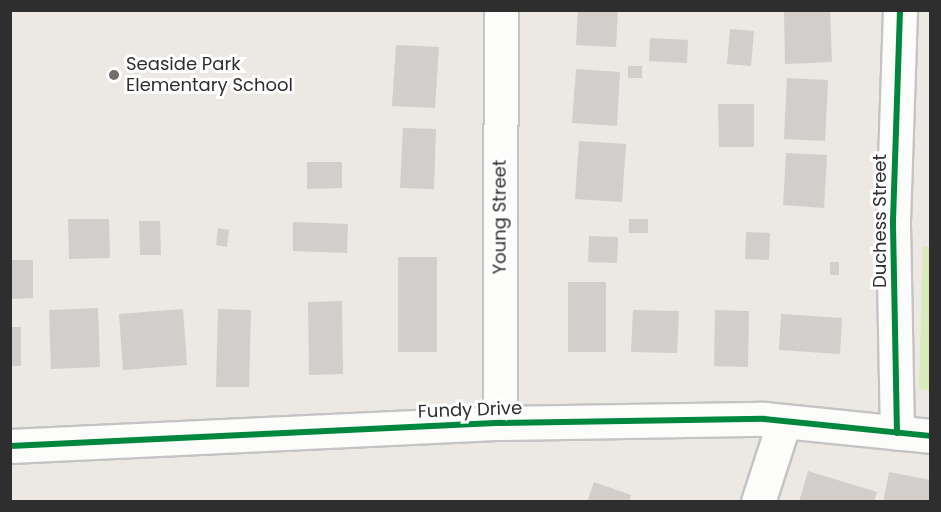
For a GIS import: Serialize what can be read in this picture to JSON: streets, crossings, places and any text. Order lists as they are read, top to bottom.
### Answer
{
  "streets": {
    "street": ["Young Street", "Duchess Street", "Fundy Drive"]
  },
  "crossings": [
    ["Young Street", "Fundy Drive"],
    ["Duchess Street", "Fundy Drive"]
  ],
  "places": ["Seaside Park Elementary School"]
}
